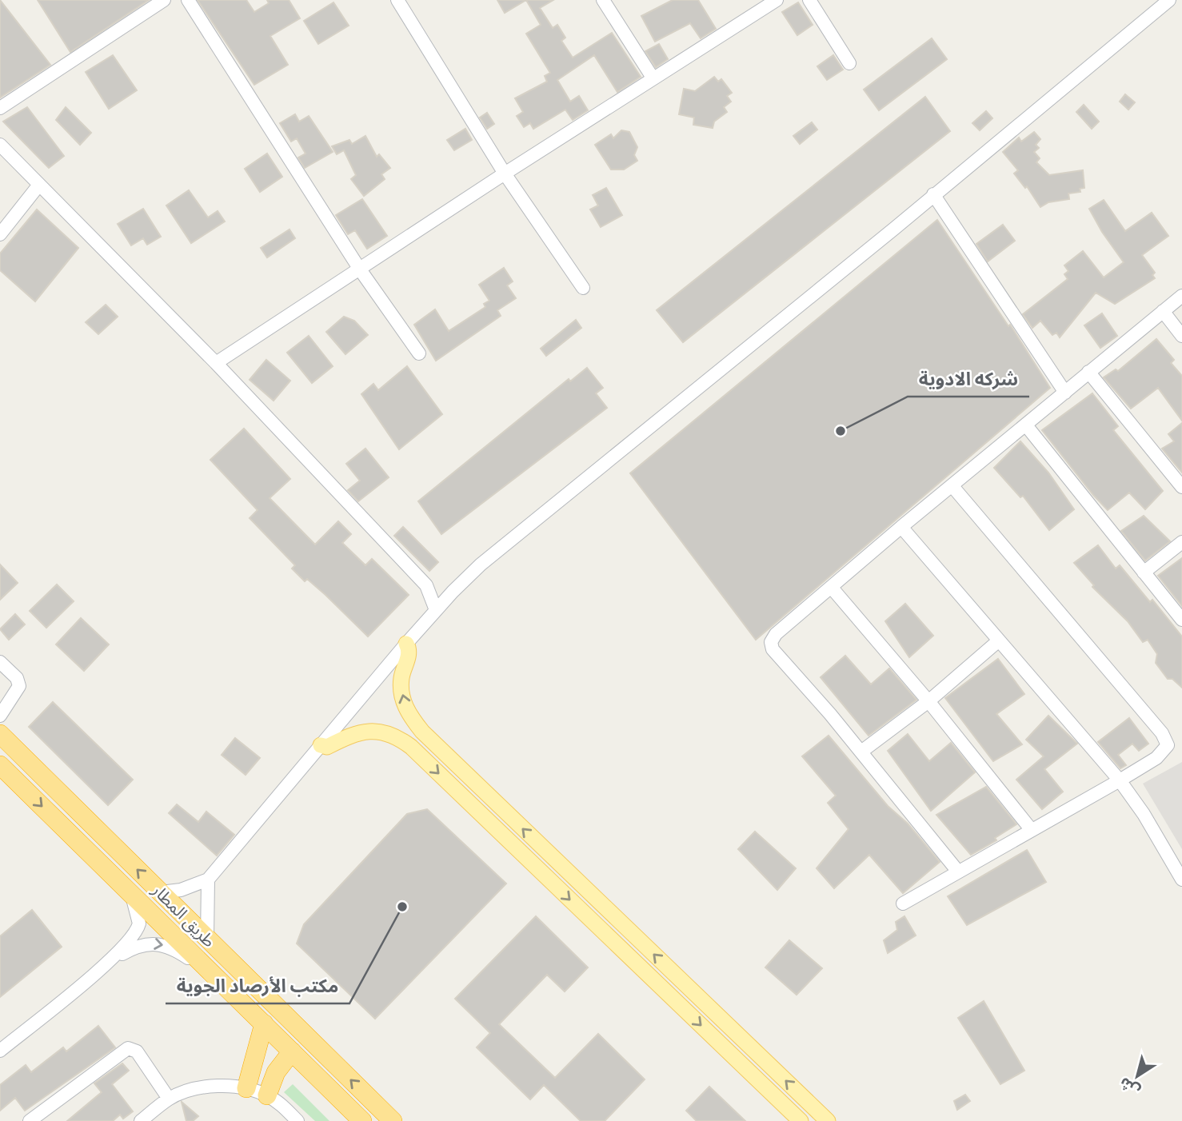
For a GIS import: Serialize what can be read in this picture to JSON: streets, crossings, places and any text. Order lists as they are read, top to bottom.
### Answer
{
  "streets": {
    "highway": ["طريق المطار"]
  },
  "places": ["شركه الادوية", "مكتب الأرصاد الجوية"],
  "north": "bottom left"
}
